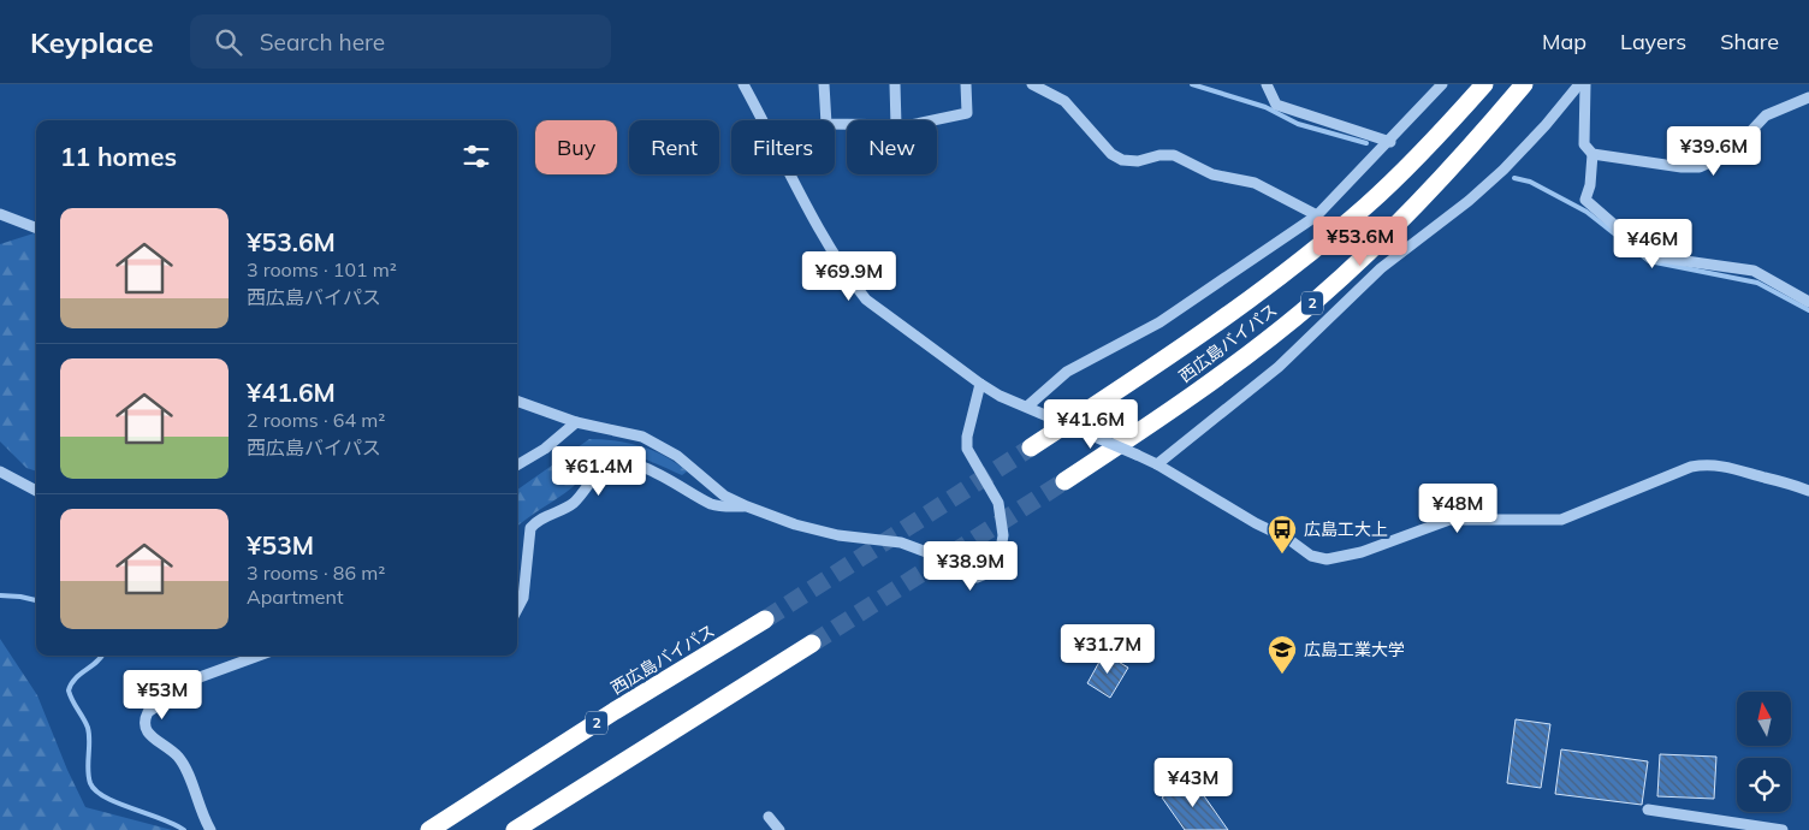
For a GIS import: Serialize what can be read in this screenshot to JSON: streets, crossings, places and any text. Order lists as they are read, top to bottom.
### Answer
{
  "streets": {
    "highway": ["2", "西広島バイパス"]
  },
  "places": {
    "bus stop": ["広島工大上"],
    "school or university": ["広島工業大学"]
  },
  "north": "top",
  "page": {
    "header": "Keyplace",
    "search": "Search here",
    "nav": ["Map", "Layers", "Share"],
    "chip": [
      "Buy",
      "Rent",
      "Filters",
      "New"
    ],
    "heading": "11 homes",
    "price": [
      "¥39.6M",
      "¥53.6M",
      "¥46M",
      "¥69.9M",
      "¥41.6M",
      "¥61.4M",
      "¥48M",
      "¥38.9M",
      "¥31.7M",
      "¥53M",
      "¥43M"
    ],
    "list": [
      {
        "name": "¥53.6M",
        "note": "3 rooms · 101 m² · 西広島バイパス"
      },
      {
        "name": "¥41.6M",
        "note": "2 rooms · 64 m² · 西広島バイパス"
      },
      {
        "name": "¥53M",
        "note": "3 rooms · 86 m² · Apartment"
      }
    ]
  }
}
